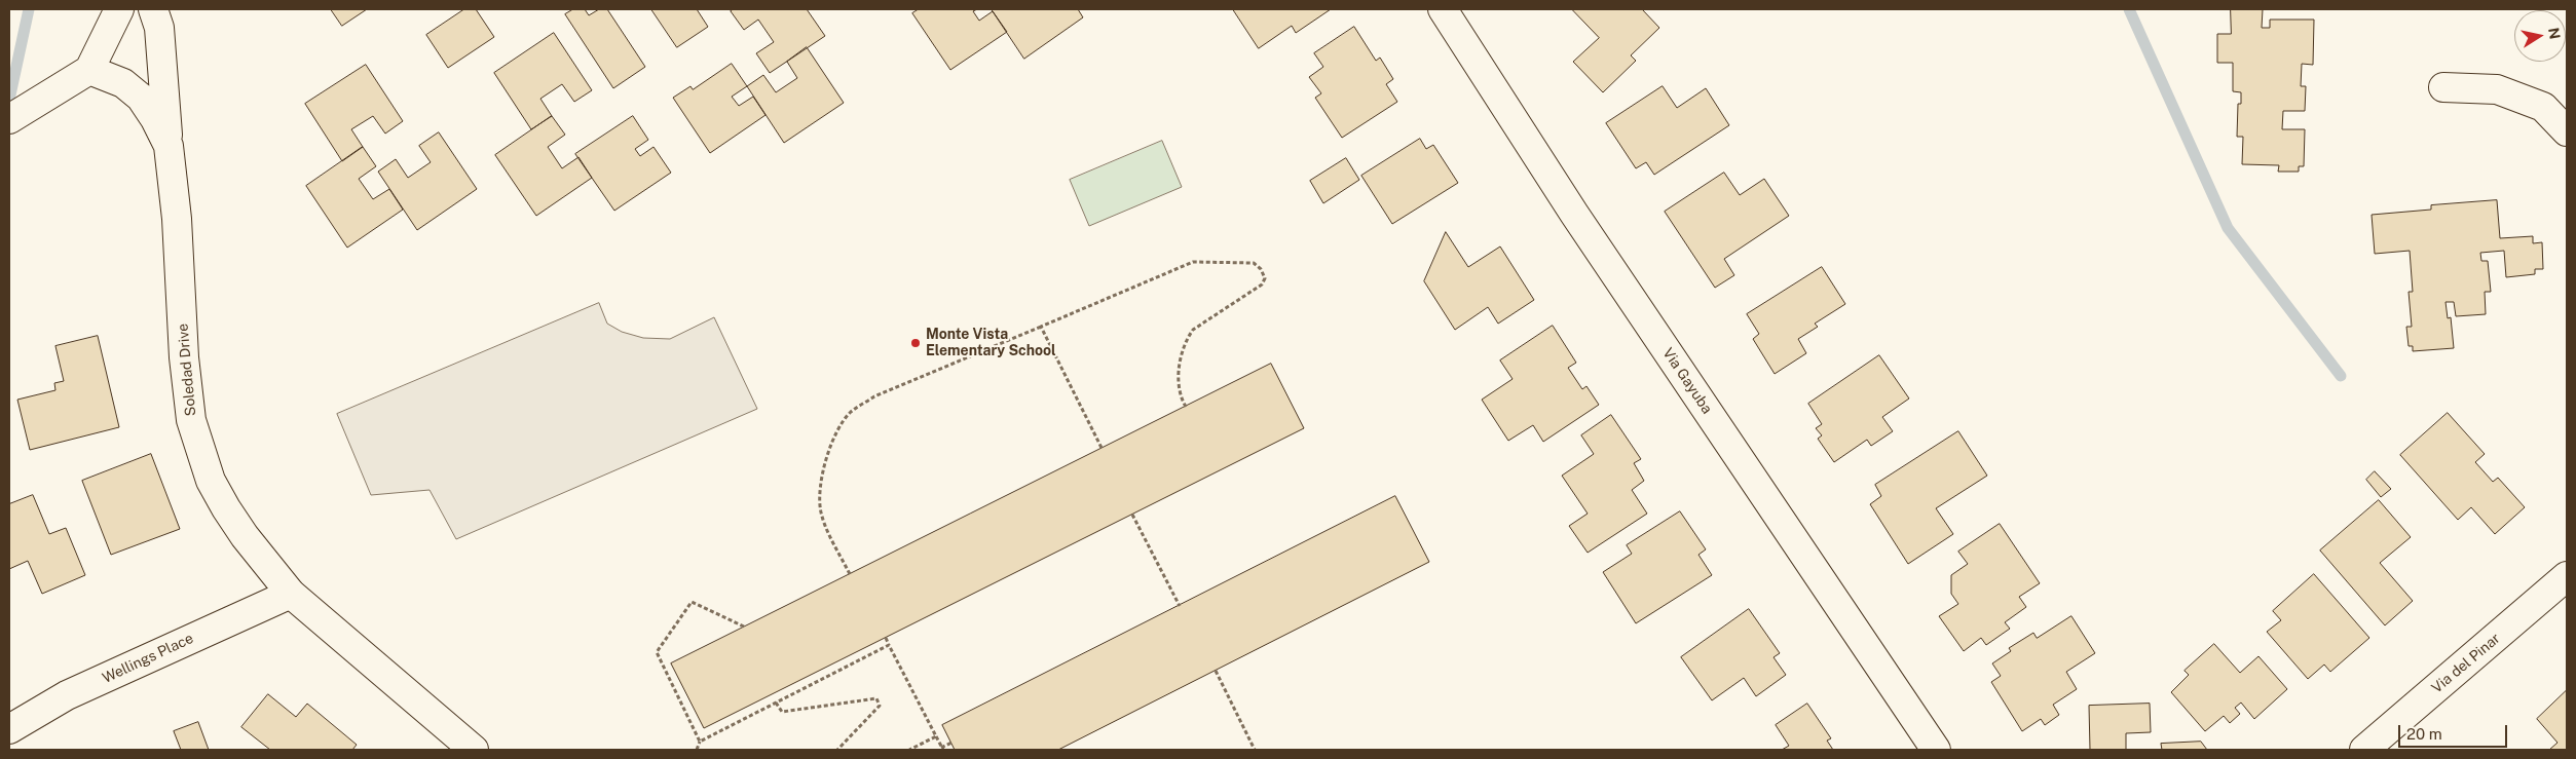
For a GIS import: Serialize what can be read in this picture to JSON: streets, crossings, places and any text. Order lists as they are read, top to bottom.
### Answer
{
  "streets": {
    "street": [
      "Soledad Drive",
      "Via Gayuba",
      "Wellings Place",
      "Via del Pinar"
    ]
  },
  "crossings": [
    ["Soledad Drive", "Wellings Place"]
  ],
  "places": ["Monte Vista Elementary School"],
  "scale_bar": "20 m",
  "north": "right"
}
